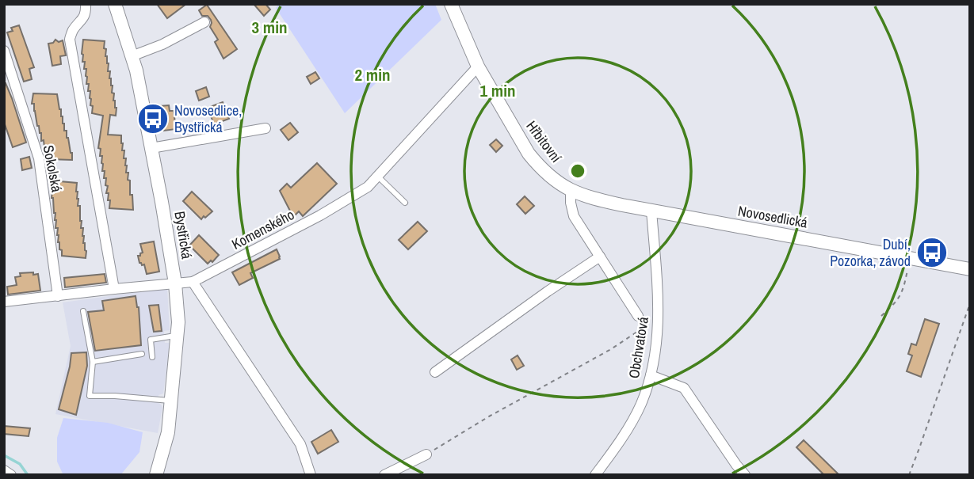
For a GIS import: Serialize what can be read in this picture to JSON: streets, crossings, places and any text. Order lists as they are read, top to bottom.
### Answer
{
  "streets": {
    "street": [
      "Hřbitovní",
      "Sokolská",
      "Novosedlická",
      "Komenského",
      "Bystřická",
      "Obchvatová"
    ]
  },
  "crossings": [
    ["Hřbitovní", "Novosedlická"],
    ["Hřbitovní", "Komenského"],
    ["Sokolská", "Komenského"],
    ["Novosedlická", "Obchvatová"],
    ["Komenského", "Bystřická"]
  ],
  "places": {
    "bus stop": ["Novosedlice, Bystřická", "Dubí, Pozorka, závod"]
  },
  "rings": ["3 min", "2 min", "1 min"]
}
